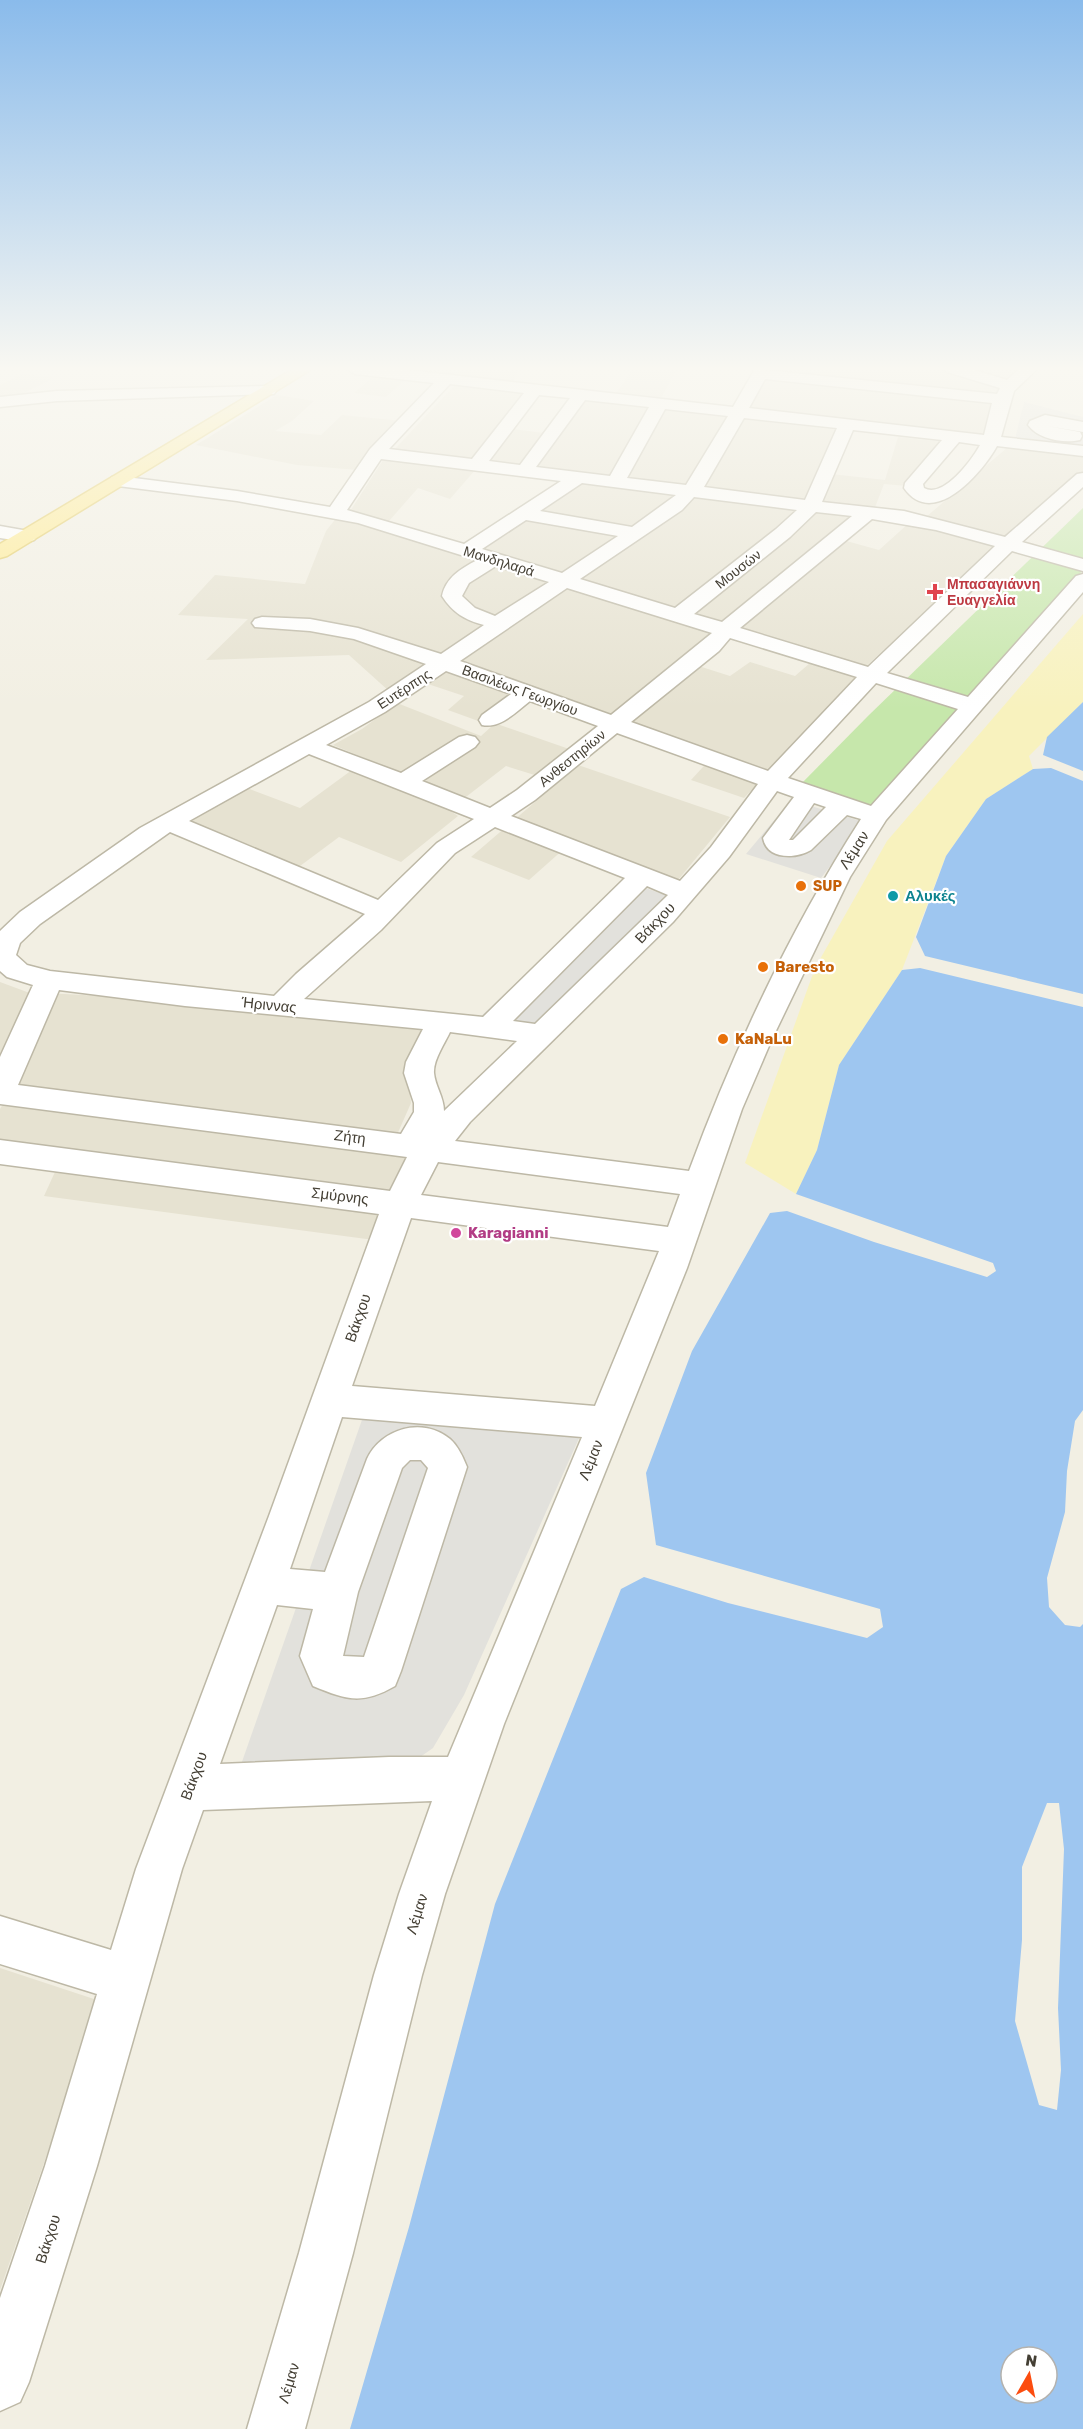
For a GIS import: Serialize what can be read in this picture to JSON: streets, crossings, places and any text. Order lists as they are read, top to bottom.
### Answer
{
  "streets": {
    "street": [
      "Μανδηλαρά",
      "Μουσών",
      "Ευτέρπης",
      "Βασιλέως Γεωργίου",
      "Ανθεστηρίων",
      "Λέμαν",
      "Βάκχου",
      "Ήριννας",
      "Ζήτη",
      "Σμύρνης"
    ]
  },
  "crossings": [
    ["Μανδηλαρά", "Μουσών"],
    ["Μανδηλαρά", "Ευτέρπης"],
    ["Μανδηλαρά", "Ανθεστηρίων"],
    ["Μανδηλαρά", "Λέμαν"],
    ["Μανδηλαρά", "Βάκχου"],
    ["Ευτέρπης", "Βασιλέως Γεωργίου"],
    ["Ευτέρπης", "Ήριννας"],
    ["Βασιλέως Γεωργίου", "Ανθεστηρίων"],
    ["Βασιλέως Γεωργίου", "Λέμαν"],
    ["Βασιλέως Γεωργίου", "Βάκχου"],
    ["Ανθεστηρίων", "Ήριννας"],
    ["Λέμαν", "Ζήτη"],
    ["Λέμαν", "Σμύρνης"],
    ["Βάκχου", "Ήριννας"],
    ["Βάκχου", "Ζήτη"],
    ["Βάκχου", "Σμύρνης"]
  ],
  "places": {
    "health": ["Μπασαγιάννη Ευαγγελία"],
    "other": [
      "SUP",
      "Αλυκές",
      "Baresto",
      "KaNaLu",
      "Karagianni"
    ]
  },
  "north": "top"
}
